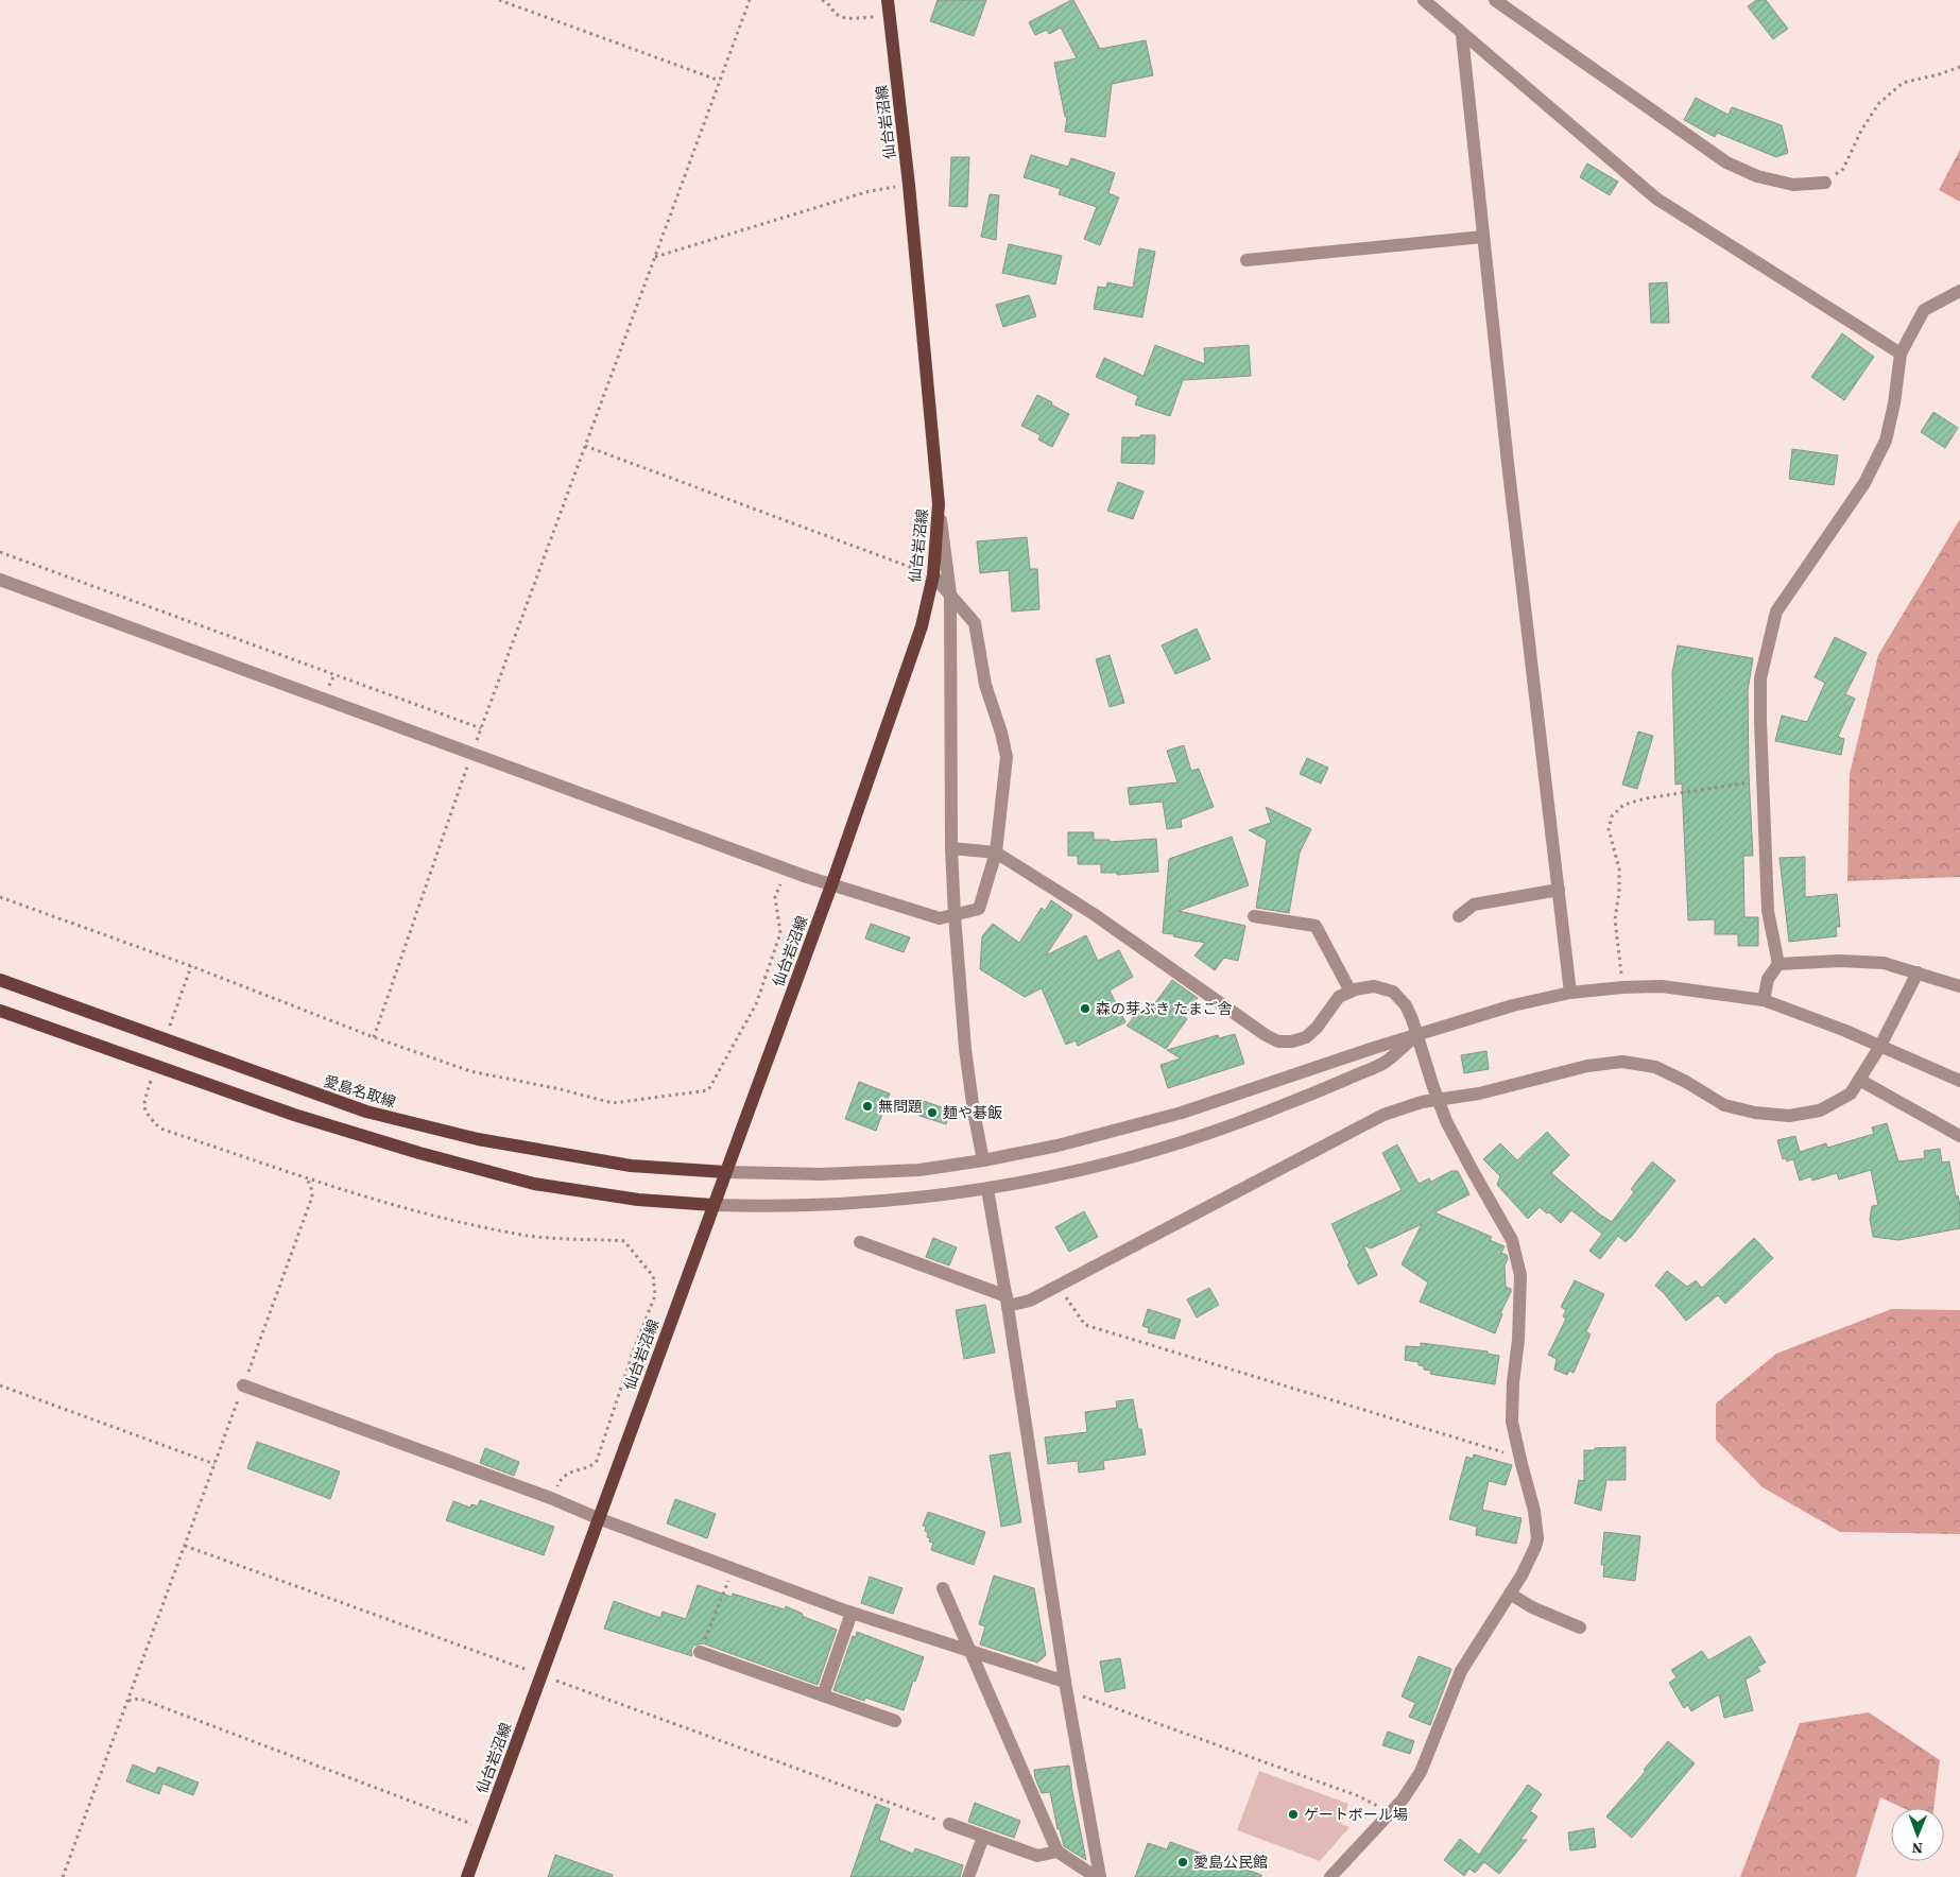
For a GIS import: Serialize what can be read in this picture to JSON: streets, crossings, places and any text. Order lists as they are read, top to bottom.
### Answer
{
  "streets": {
    "main road": ["仙台岩沼線", "愛島名取線"]
  },
  "crossings": [
    ["仙台岩沼線", "愛島名取線"]
  ],
  "places": [
    "森の芽ぶき たまご舎",
    "無問題",
    "麺や碁飯",
    "ゲートボール場",
    "愛島公民館"
  ],
  "north": "bottom"
}
